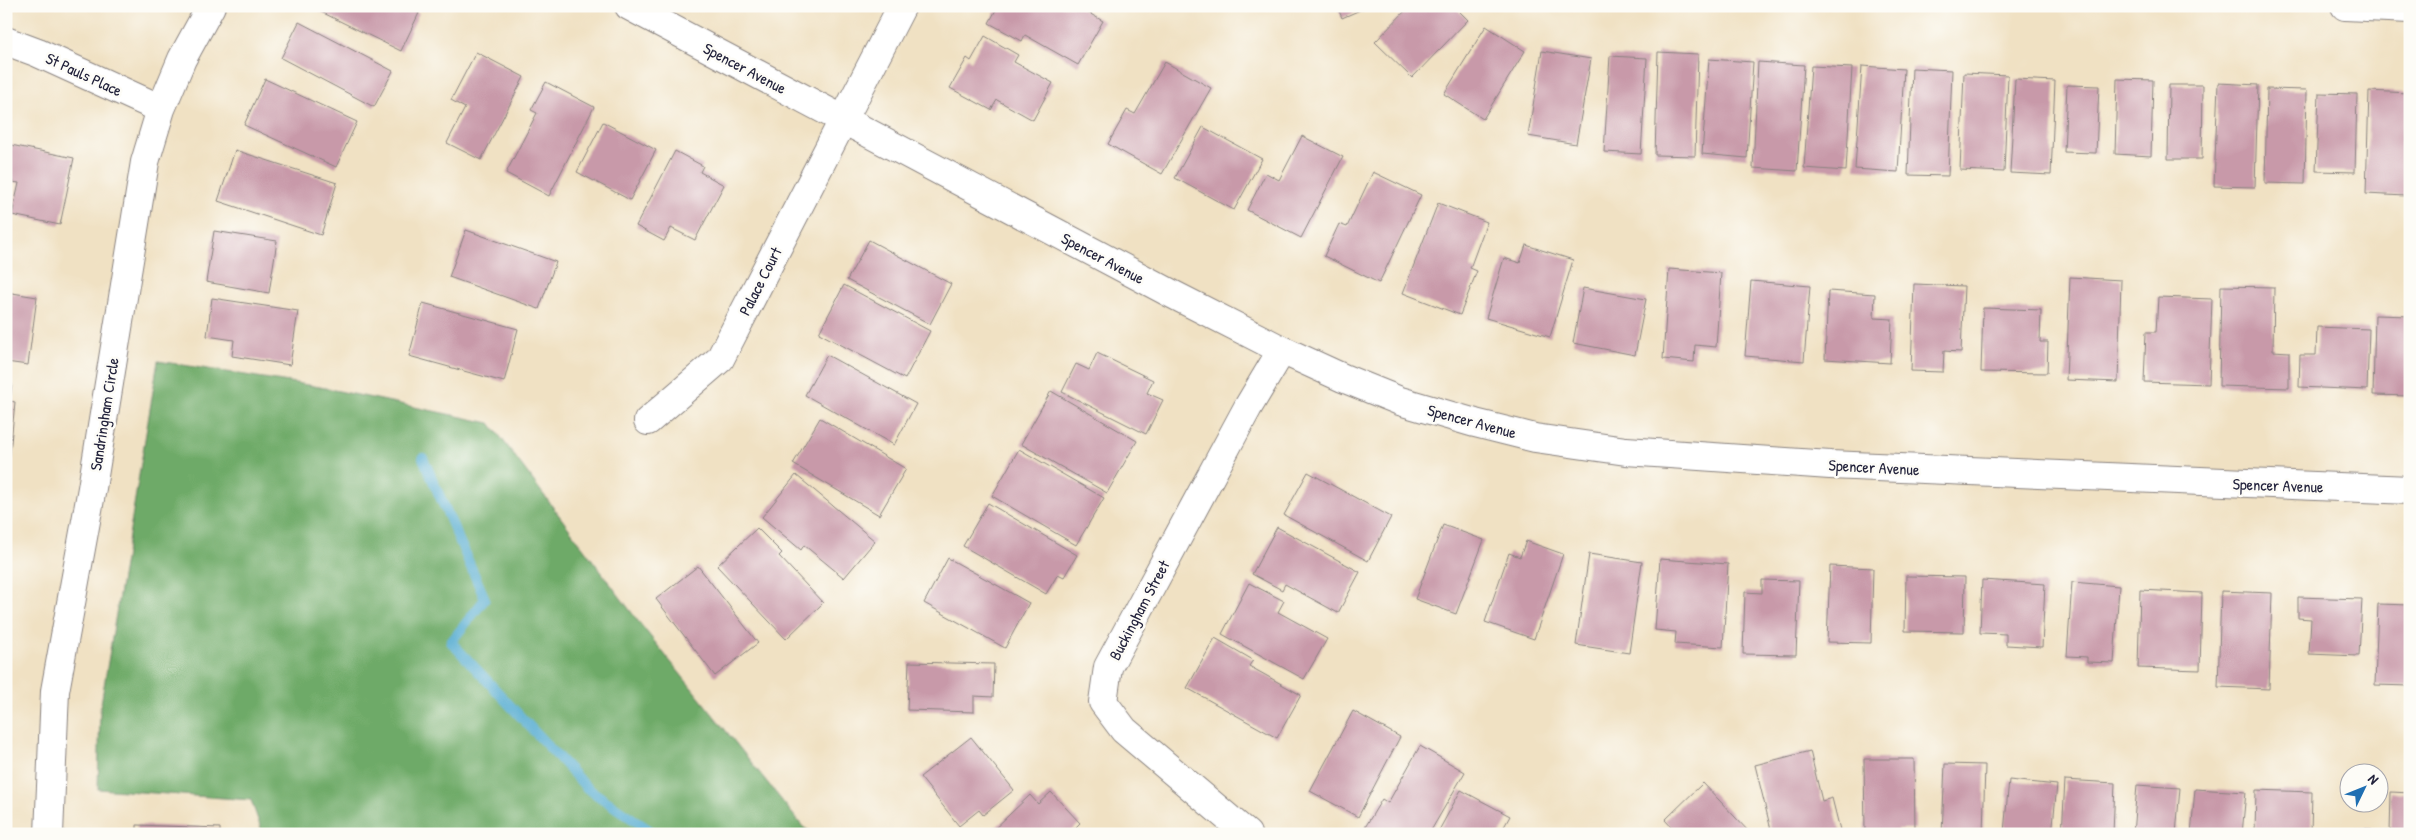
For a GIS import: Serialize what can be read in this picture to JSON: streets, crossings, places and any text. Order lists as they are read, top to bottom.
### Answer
{
  "streets": {
    "street": [
      "Spencer Avenue",
      "St Pauls Place",
      "Palace Court",
      "Sandringham Circle",
      "Buckingham Street"
    ]
  },
  "crossings": [
    ["Spencer Avenue", "Palace Court"],
    ["Spencer Avenue", "Buckingham Street"],
    ["St Pauls Place", "Sandringham Circle"]
  ],
  "north": "top right"
}
